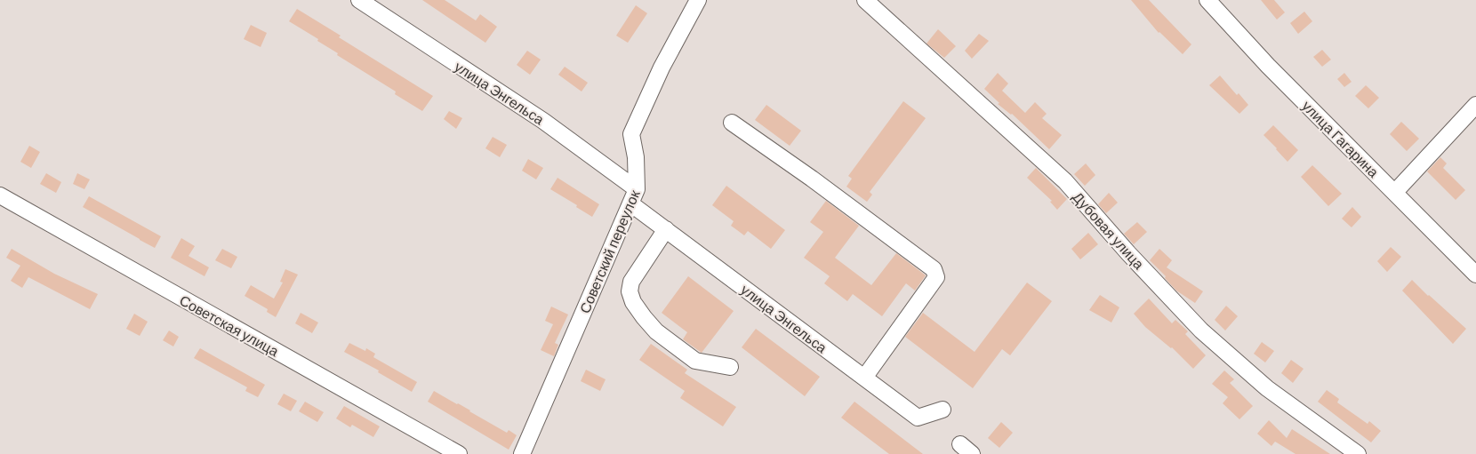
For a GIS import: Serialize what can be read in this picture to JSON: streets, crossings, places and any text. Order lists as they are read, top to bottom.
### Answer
{
  "streets": {
    "street": [
      "улица Энгельса",
      "улица Гагарина",
      "Дубовая улица",
      "Советский переулок",
      "Советская улица"
    ]
  },
  "crossings": [
    ["улица Энгельса", "Советский переулок"]
  ]
}
